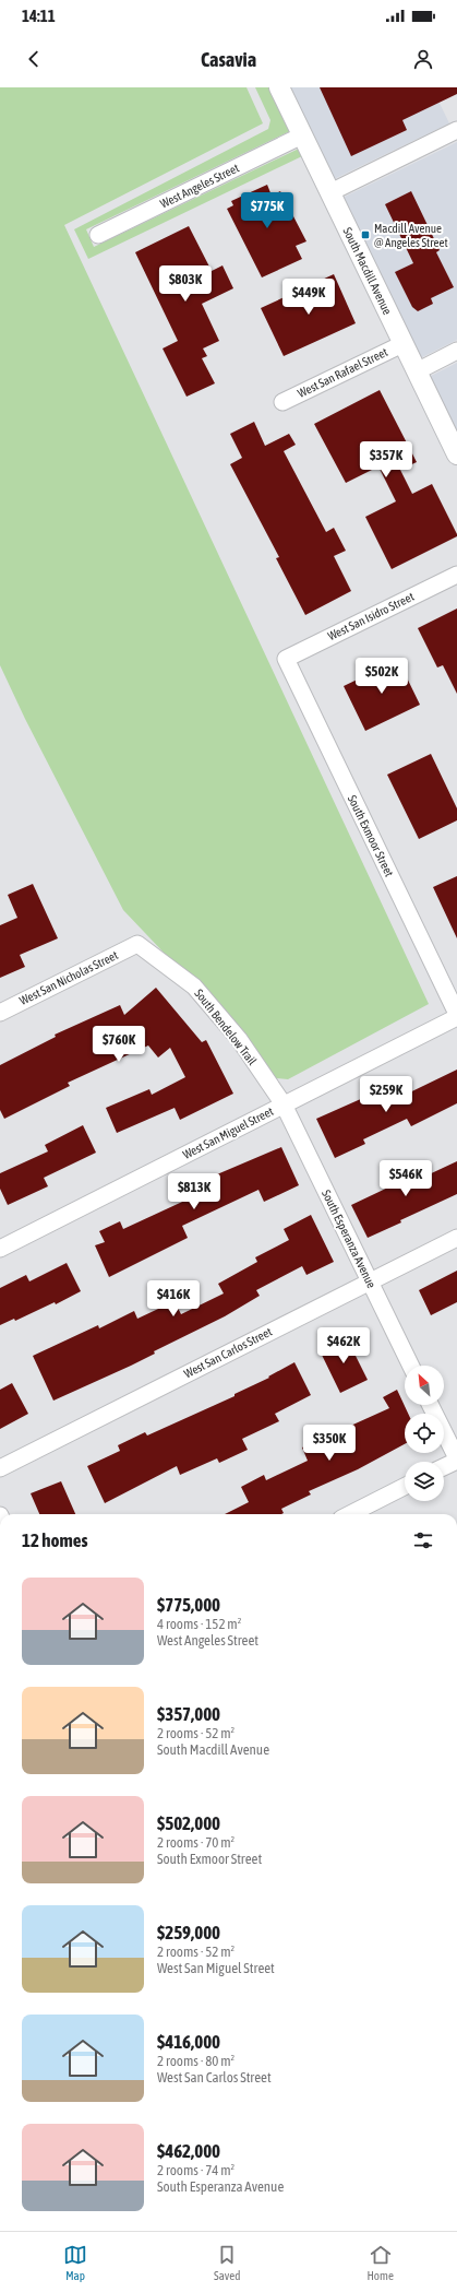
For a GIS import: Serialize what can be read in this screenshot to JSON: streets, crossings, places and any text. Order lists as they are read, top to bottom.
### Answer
{
  "streets": {
    "street": [
      "West Angeles Street",
      "South Macdill Avenue",
      "West San Rafael Street",
      "West San Isidro Street",
      "South Exmoor Street",
      "West San Nicholas Street",
      "South Bendelow Trail",
      "West San Miguel Street",
      "South Esperanza Avenue",
      "West San Carlos Street"
    ]
  },
  "crossings": [
    ["West Angeles Street", "South Macdill Avenue"],
    ["South Macdill Avenue", "West San Rafael Street"],
    ["West San Isidro Street", "South Exmoor Street"],
    ["South Exmoor Street", "West San Miguel Street"],
    ["West San Nicholas Street", "South Bendelow Trail"],
    ["South Bendelow Trail", "West San Miguel Street"],
    ["South Bendelow Trail", "South Esperanza Avenue"],
    ["West San Miguel Street", "South Esperanza Avenue"],
    ["South Esperanza Avenue", "West San Carlos Street"]
  ],
  "places": {
    "transit": ["Macdill Avenue @ Angeles Street"]
  },
  "north": "top left",
  "page": {
    "status": "14:11",
    "header": "Casavia",
    "price": [
      "$775K",
      "$803K",
      "$449K",
      "$357K",
      "$502K",
      "$760K",
      "$259K",
      "$546K",
      "$813K",
      "$416K",
      "$462K",
      "$350K"
    ],
    "heading": "12 homes",
    "list": [
      {
        "name": "$775,000",
        "note": "4 rooms · 152 m² · West Angeles Street"
      },
      {
        "name": "$357,000",
        "note": "2 rooms · 52 m² · South Macdill Avenue"
      },
      {
        "name": "$502,000",
        "note": "2 rooms · 70 m² · South Exmoor Street"
      },
      {
        "name": "$259,000",
        "note": "2 rooms · 52 m² · West San Miguel Street"
      },
      {
        "name": "$416,000",
        "note": "2 rooms · 80 m² · West San Carlos Street"
      },
      {
        "name": "$462,000",
        "note": "2 rooms · 74 m² · South Esperanza Avenue"
      }
    ],
    "tabs": ["Map", "Saved", "Home"]
  }
}
